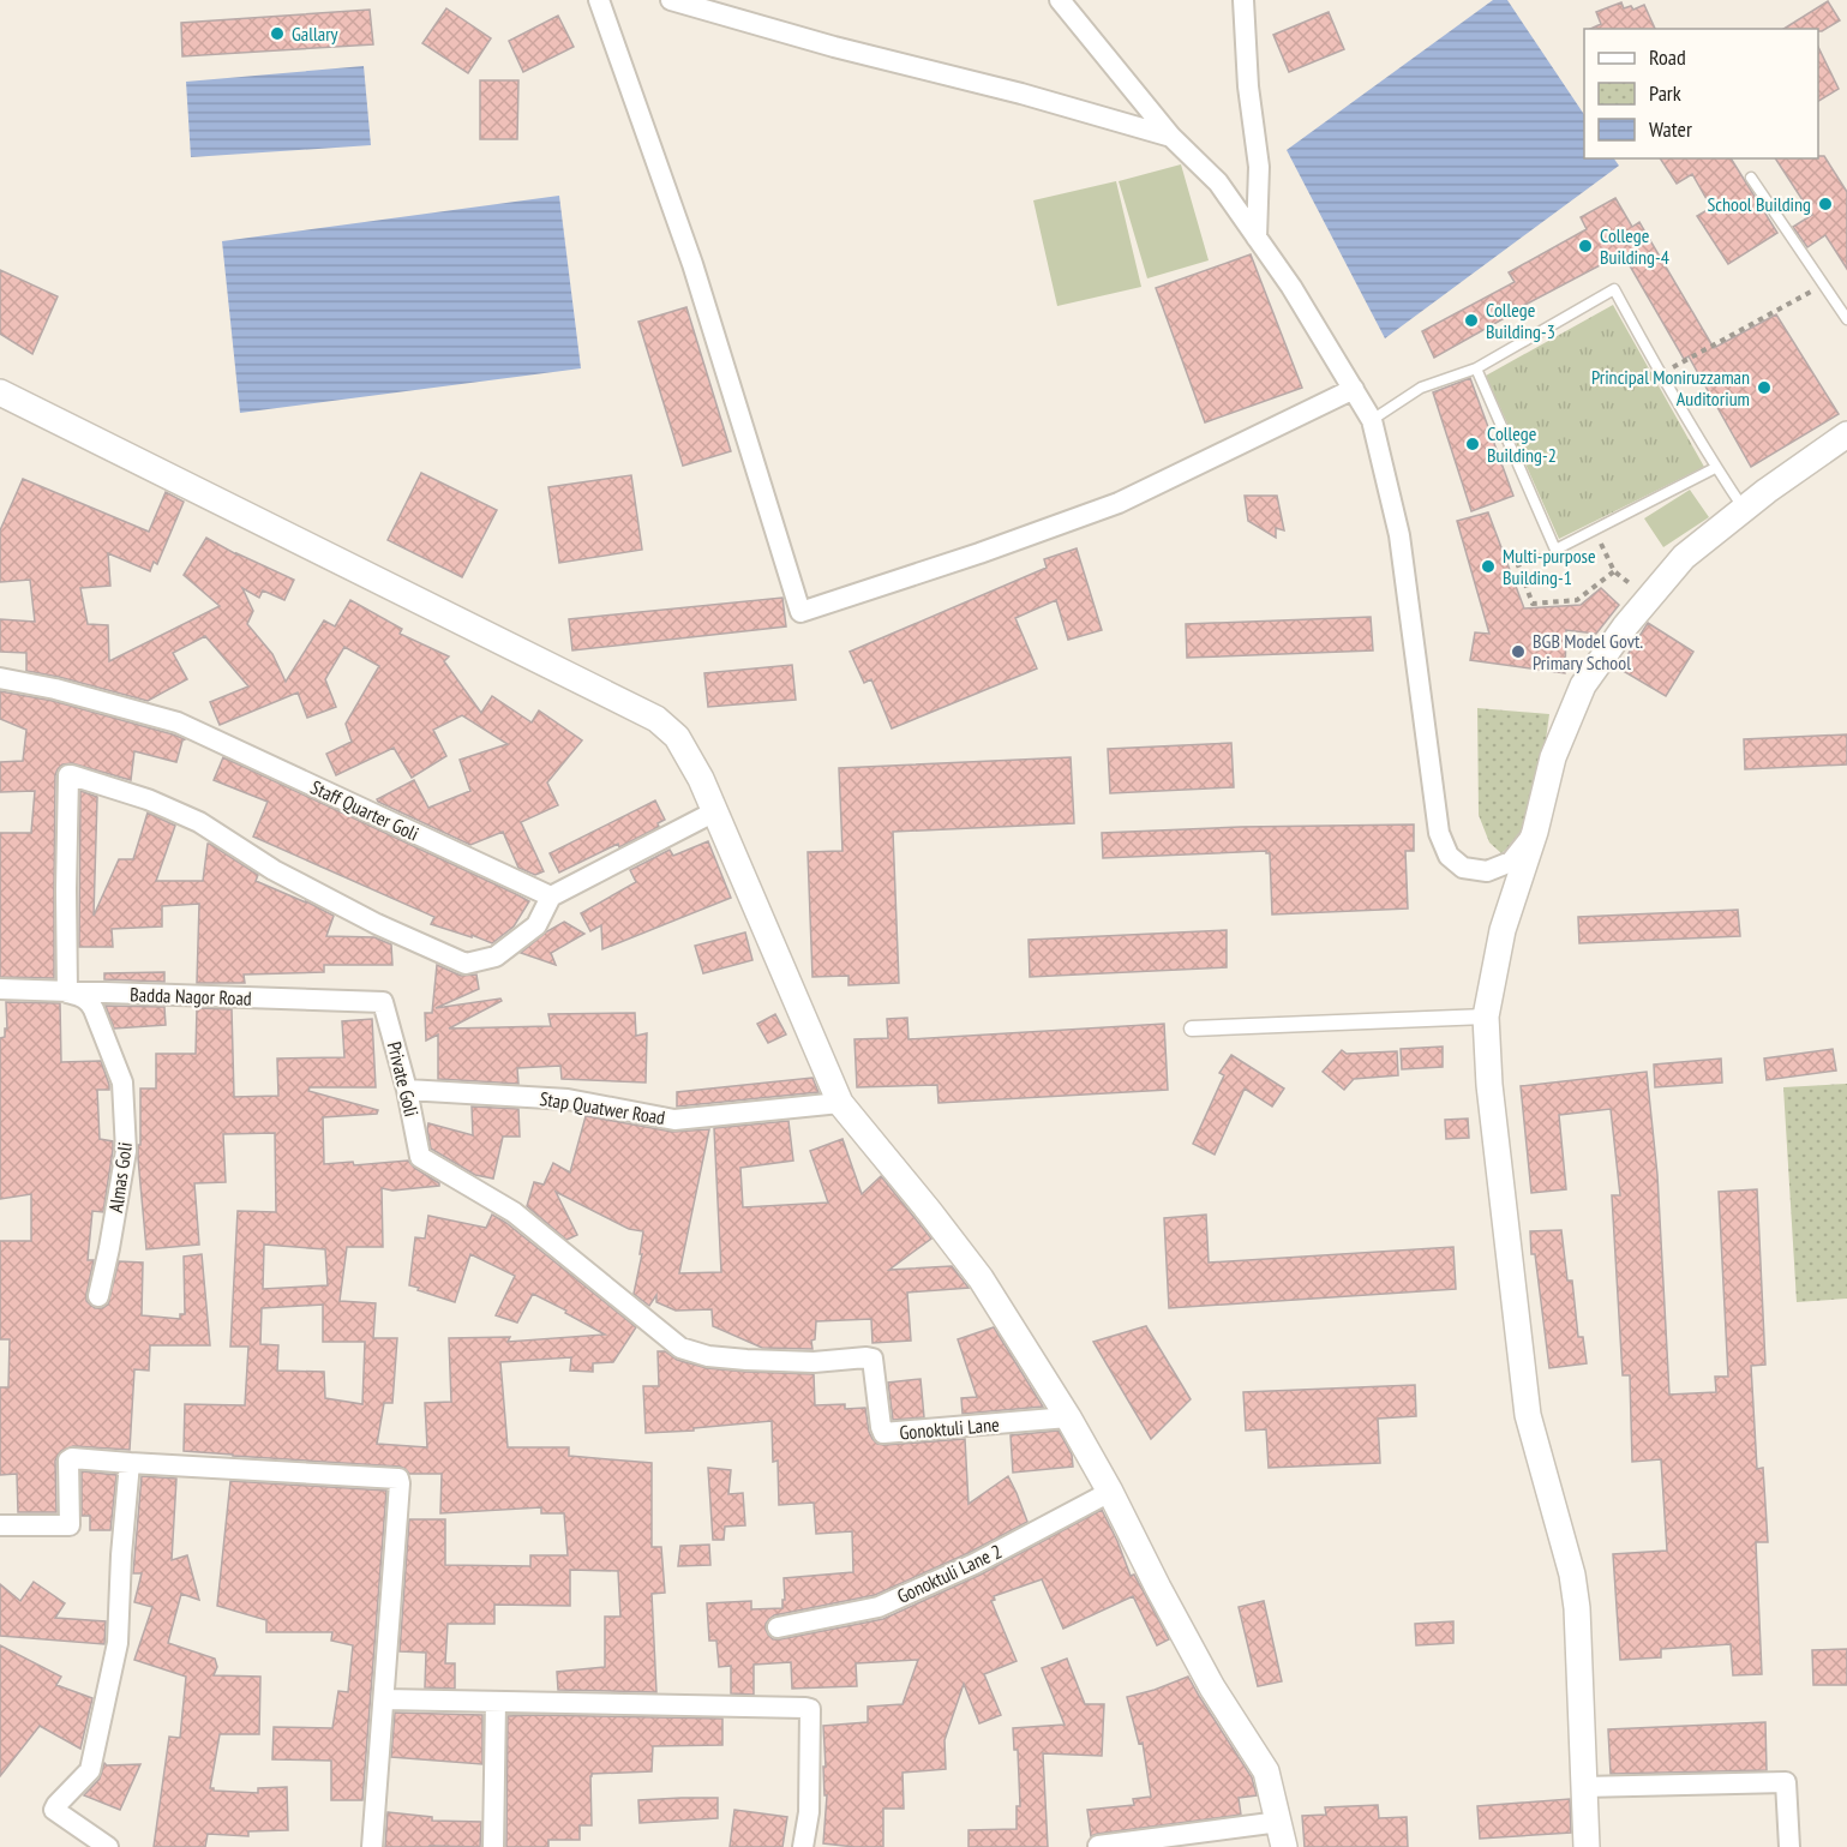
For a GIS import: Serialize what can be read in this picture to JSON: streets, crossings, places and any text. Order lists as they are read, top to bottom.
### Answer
{
  "streets": {
    "street": [
      "Staff Quarter Goli",
      "Badda Nagor Road",
      "Private Goli",
      "Stap Quatwer Road",
      "Almas Goli",
      "Gonoktuli Lane",
      "Gonoktuli Lane 2"
    ]
  },
  "crossings": [
    ["Badda Nagor Road", "Private Goli"],
    ["Badda Nagor Road", "Almas Goli"],
    ["Private Goli", "Stap Quatwer Road"],
    ["Private Goli", "Gonoktuli Lane"]
  ],
  "places": [
    "Gallary",
    "School Building",
    "College Building-4",
    "College Building-3",
    "Principal Moniruzzaman Auditorium",
    "College Building-2",
    "Multi-purpose Building-1",
    "BGB Model Govt. Primary School"
  ],
  "legend": ["Road", "Park", "Water"]
}
